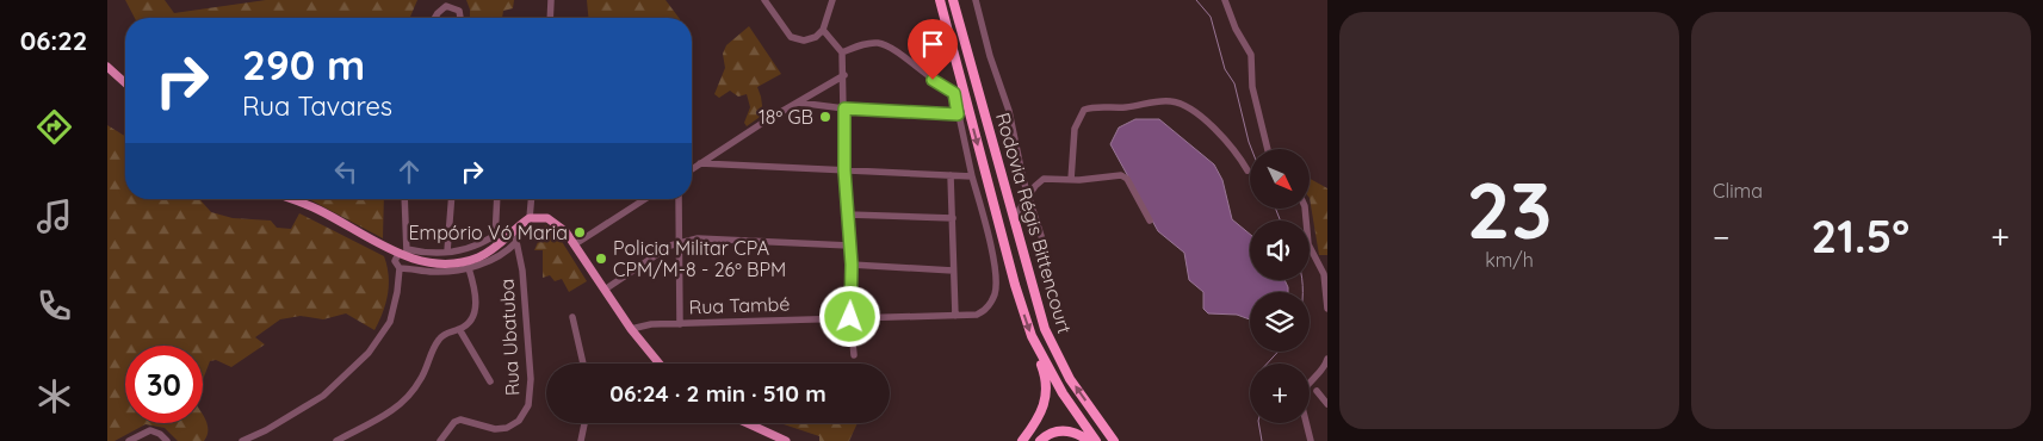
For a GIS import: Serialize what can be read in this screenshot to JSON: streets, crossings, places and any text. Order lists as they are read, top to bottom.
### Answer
{
  "streets": {
    "highway": ["Rodovia Régis Bittencourt"],
    "street": ["Rua També", "Rua Ubatuba"]
  },
  "places": ["18º GB", "Empório Vó Maria", "Policia Militar CPA CPM/M-8 - 26º BPM"],
  "north": "bottom right",
  "page": {
    "tabs": "06:22",
    "tile": [
      ["23", "km/h"],
      "Clima"
    ],
    "turn": ["290 m", "Rua Tavares"],
    "map_buttons": "+",
    "heat": ["−", "21.5°", "+"],
    "limit": "30",
    "trip": "06:24 · 2 min · 510 m"
  }
}
